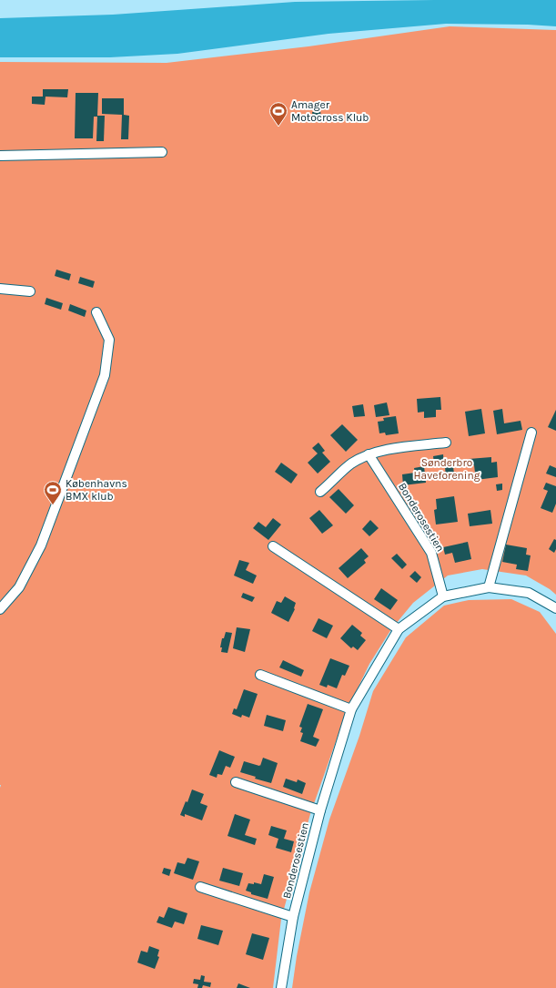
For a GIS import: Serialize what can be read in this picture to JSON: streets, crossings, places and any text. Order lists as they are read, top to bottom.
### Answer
{
  "streets": {
    "lane": ["Bonderosestien"]
  },
  "parks": ["Sønderbro Haveforening"],
  "places": {
    "sports": ["Amager Motocross Klub", "Københavns BMX klub"]
  }
}
